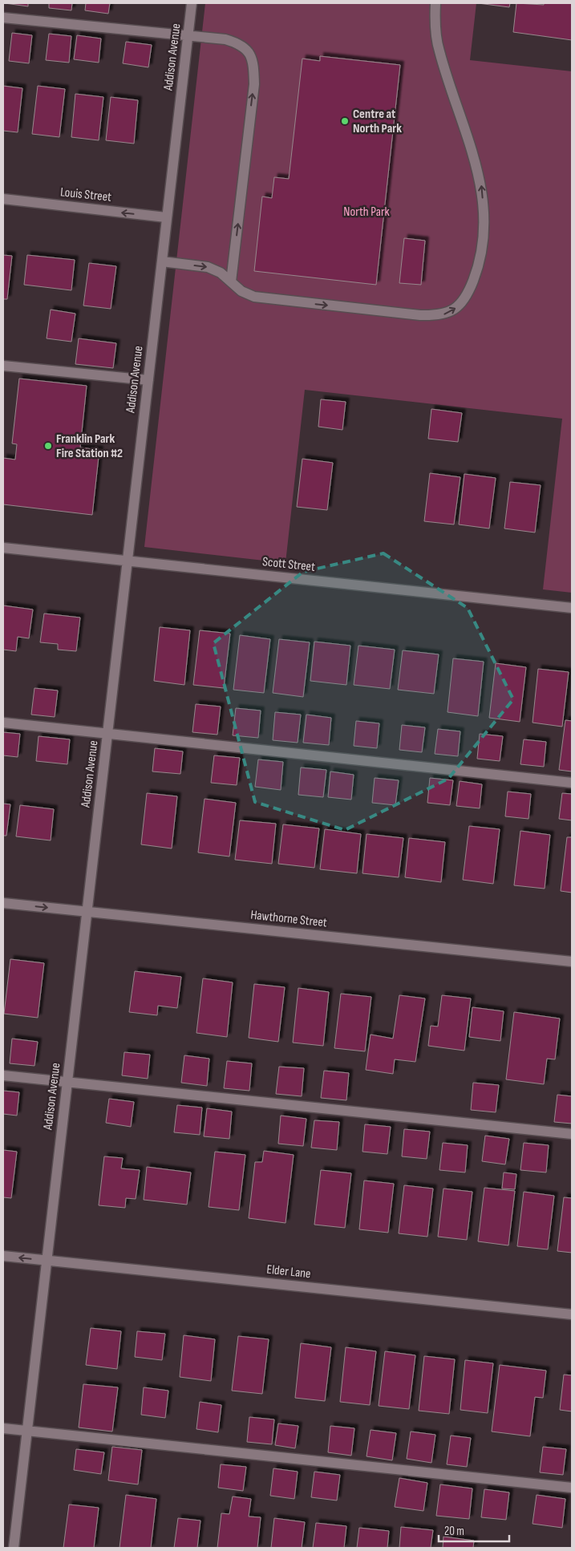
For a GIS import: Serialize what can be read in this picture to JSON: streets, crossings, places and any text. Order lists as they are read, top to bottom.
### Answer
{
  "streets": {
    "street": [
      "Addison Avenue",
      "Louis Street",
      "Scott Street",
      "Hawthorne Street",
      "Elder Lane"
    ]
  },
  "crossings": [
    ["Addison Avenue", "Louis Street"],
    ["Addison Avenue", "Scott Street"],
    ["Addison Avenue", "Hawthorne Street"],
    ["Addison Avenue", "Elder Lane"]
  ],
  "one_way": ["Louis Street"],
  "parks": ["North Park"],
  "places": ["Centre at North Park", "Franklin Park Fire Station #2"],
  "scale_bar": "20 m"
}
